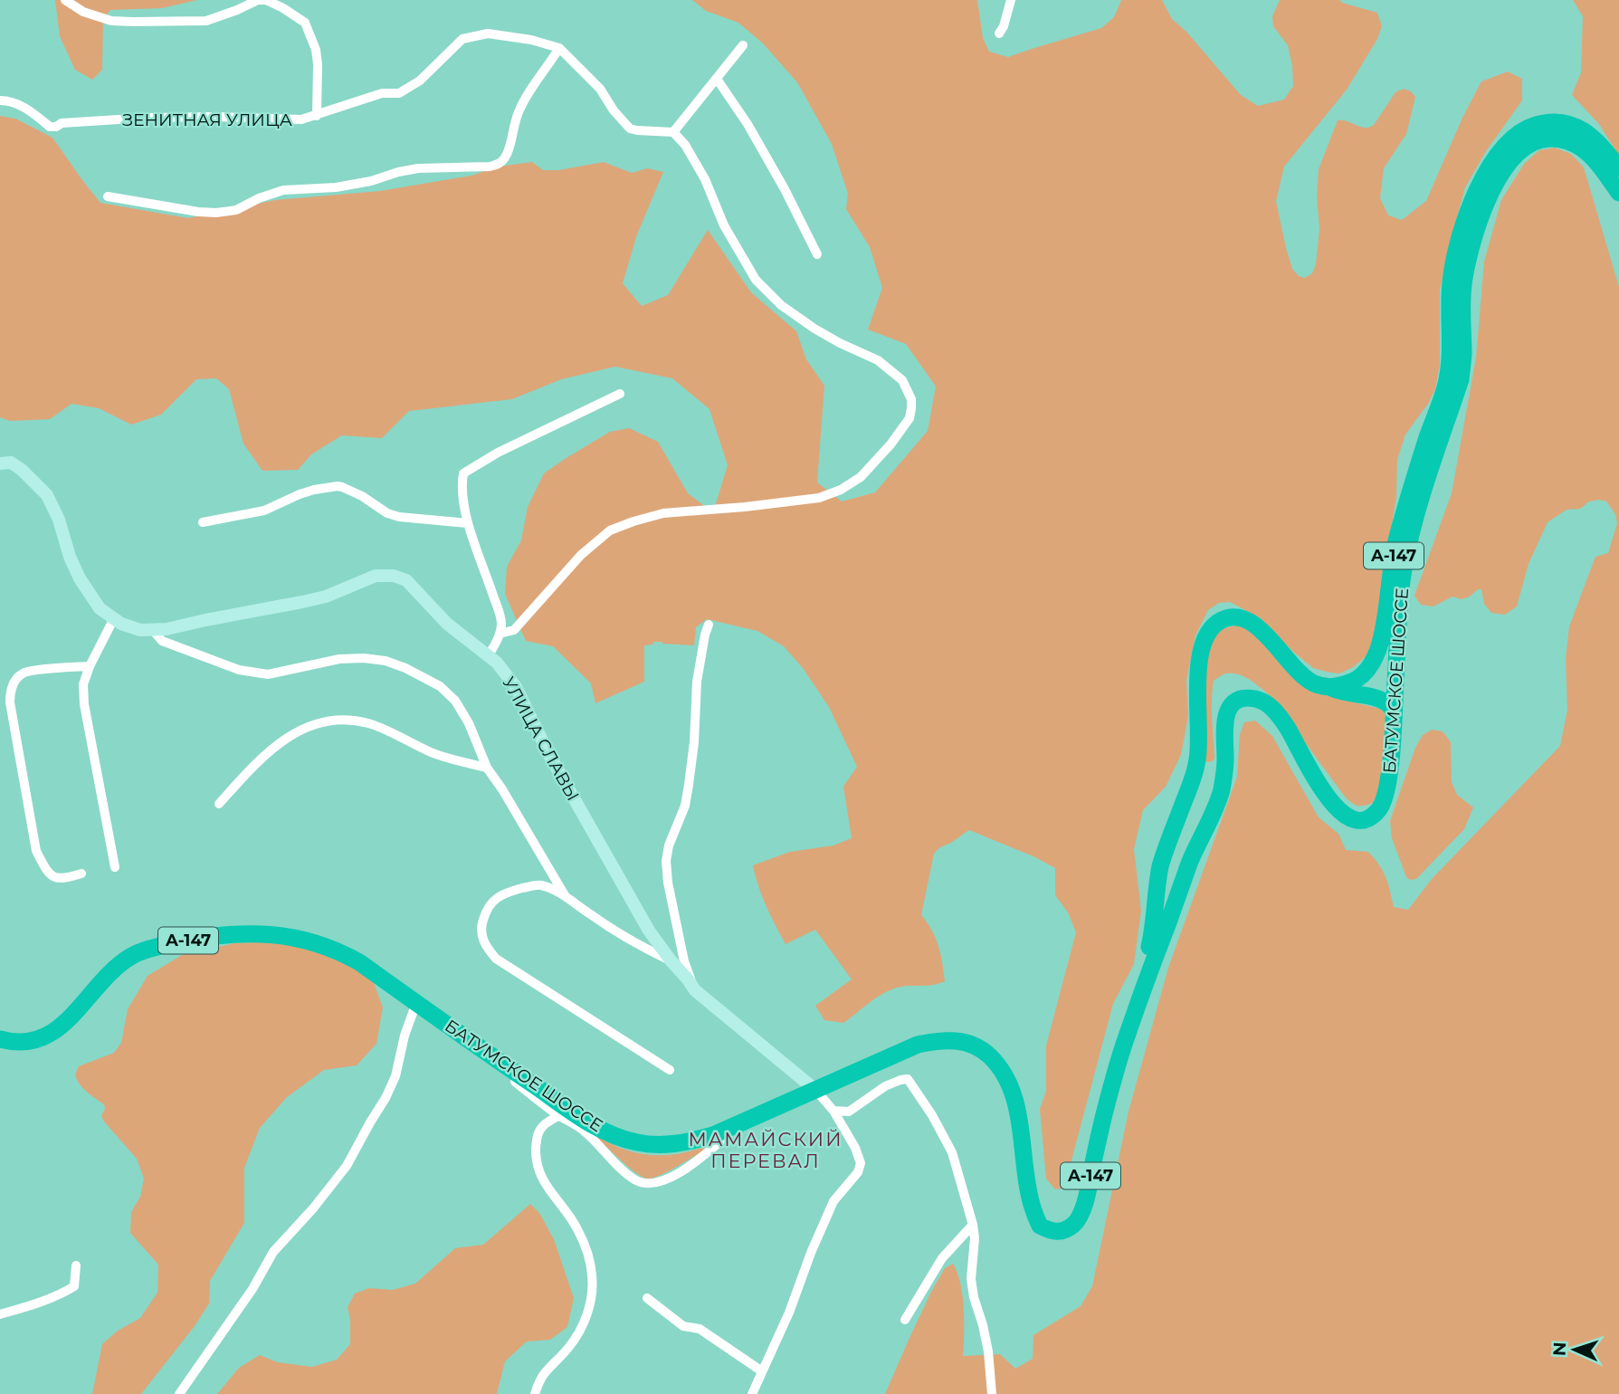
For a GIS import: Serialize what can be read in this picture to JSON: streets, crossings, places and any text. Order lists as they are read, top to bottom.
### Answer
{
  "streets": {
    "highway": ["А-147", "БАТУМСКОЕ ШОССЕ"],
    "street": ["ЗЕНИТНАЯ УЛИЦА", "УЛИЦА СЛАВЫ"]
  },
  "crossings": [
    ["БАТУМСКОЕ ШОССЕ", "УЛИЦА СЛАВЫ"]
  ],
  "districts": ["МАМАЙСКИЙ ПЕРЕВАЛ"],
  "north": "left"
}
